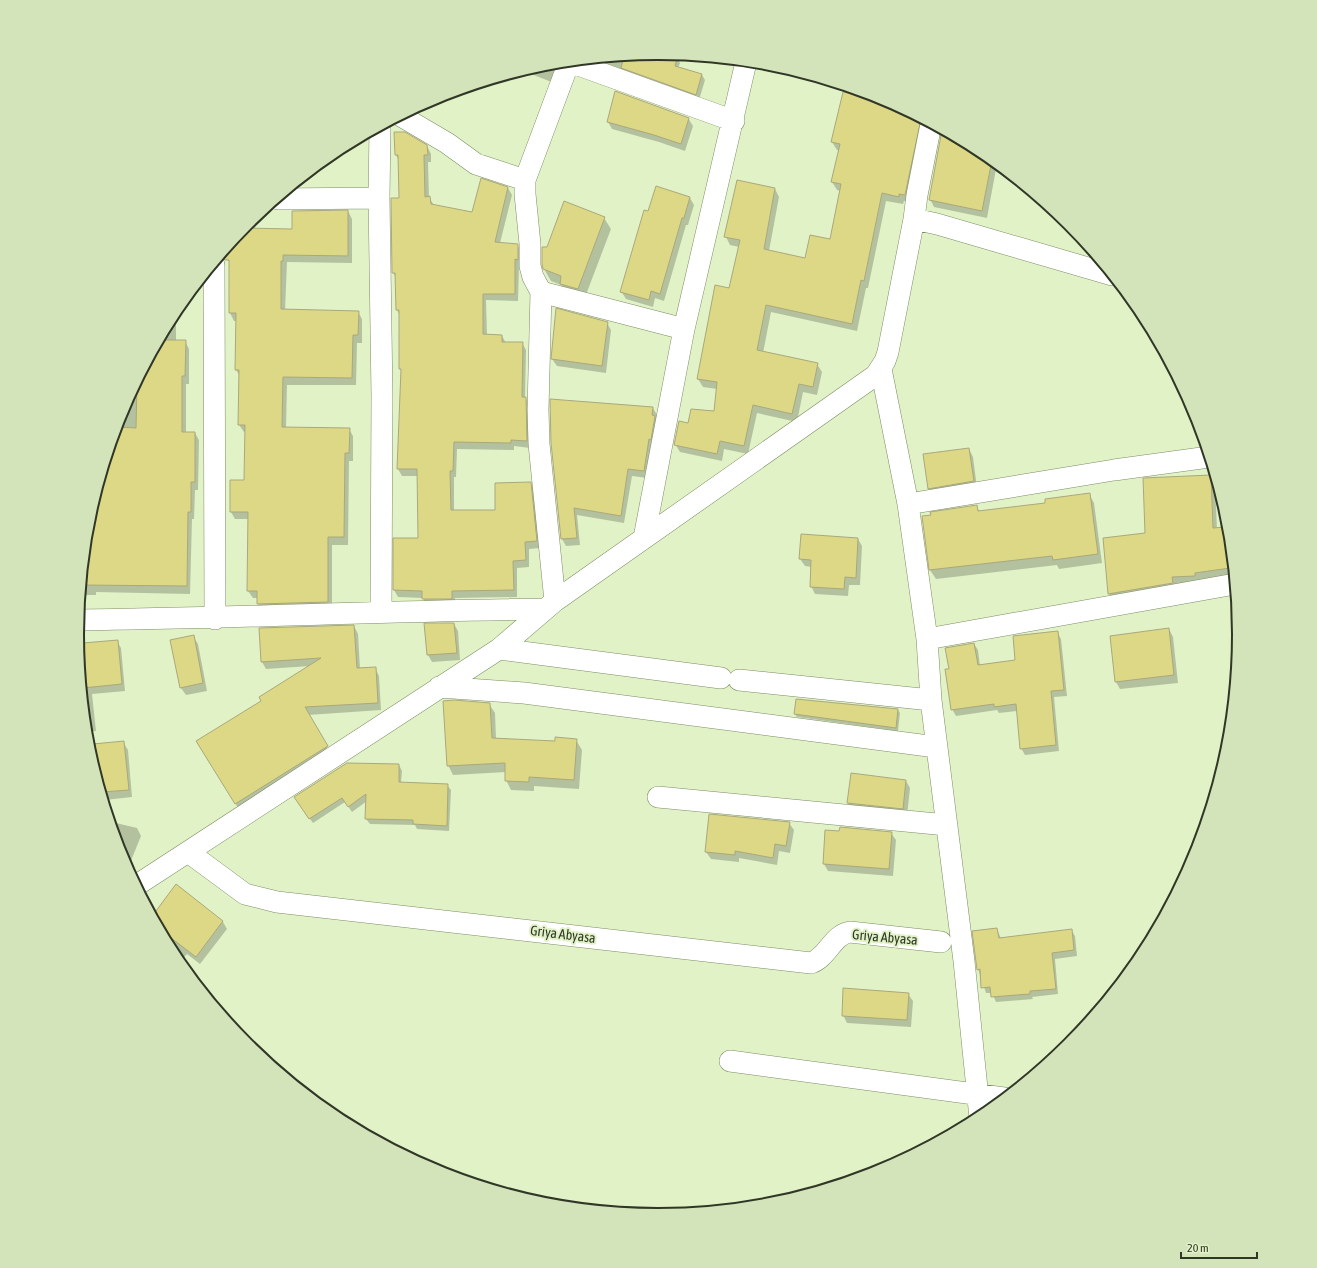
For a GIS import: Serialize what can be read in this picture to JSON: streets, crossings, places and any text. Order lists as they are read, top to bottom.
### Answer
{
  "streets": {
    "street": ["Griya Abyasa"]
  },
  "scale_bar": "20 m"
}
